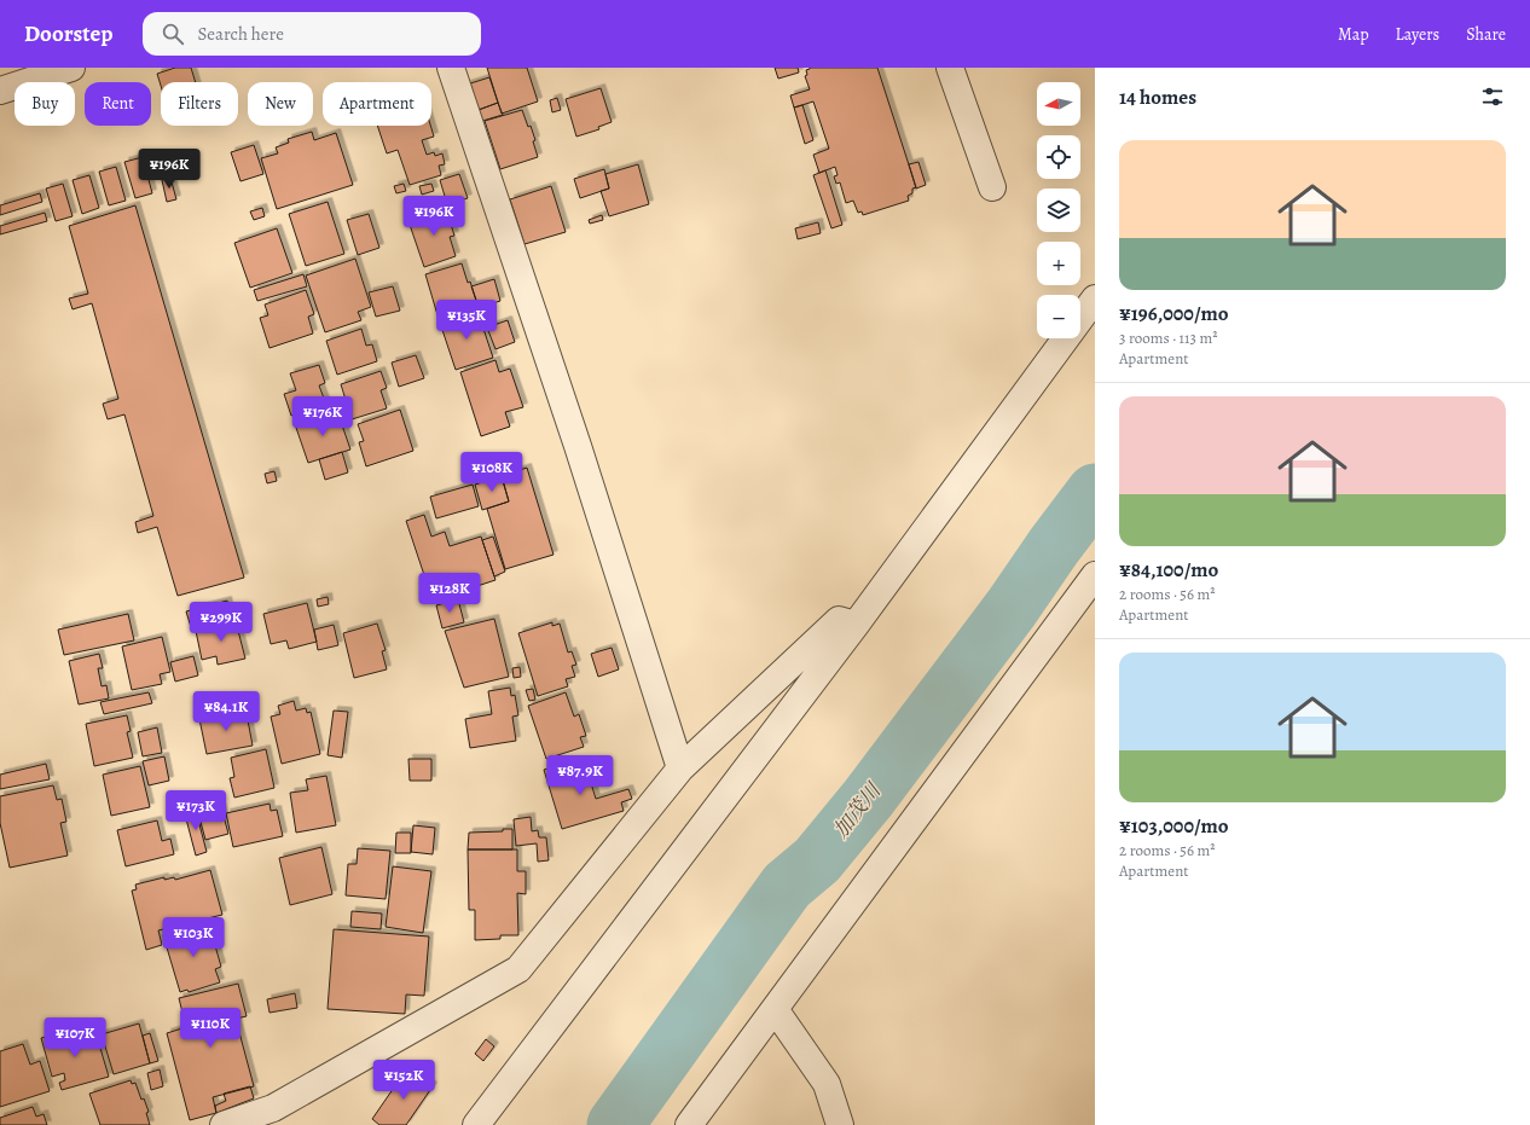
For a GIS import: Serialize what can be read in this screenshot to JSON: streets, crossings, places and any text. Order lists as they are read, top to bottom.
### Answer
{
  "water": ["加茂川"],
  "north": "left",
  "page": {
    "header": "Doorstep",
    "search": "Search here",
    "nav": ["Map", "Layers", "Share"],
    "heading": "14 homes",
    "map_buttons": ["+", "−"],
    "chip": [
      "Buy",
      "Rent",
      "Filters",
      "New",
      "Apartment"
    ],
    "list": [
      {
        "name": "¥196,000/mo",
        "note": "3 rooms · 113 m² · Apartment"
      },
      {
        "name": "¥84,100/mo",
        "note": "2 rooms · 56 m² · Apartment"
      },
      {
        "name": "¥103,000/mo",
        "note": "2 rooms · 56 m² · Apartment"
      }
    ],
    "price": [
      "¥196K",
      "¥196K",
      "¥135K",
      "¥176K",
      "¥108K",
      "¥128K",
      "¥299K",
      "¥84.1K",
      "¥87.9K",
      "¥173K",
      "¥103K",
      "¥110K",
      "¥107K",
      "¥152K"
    ]
  }
}
